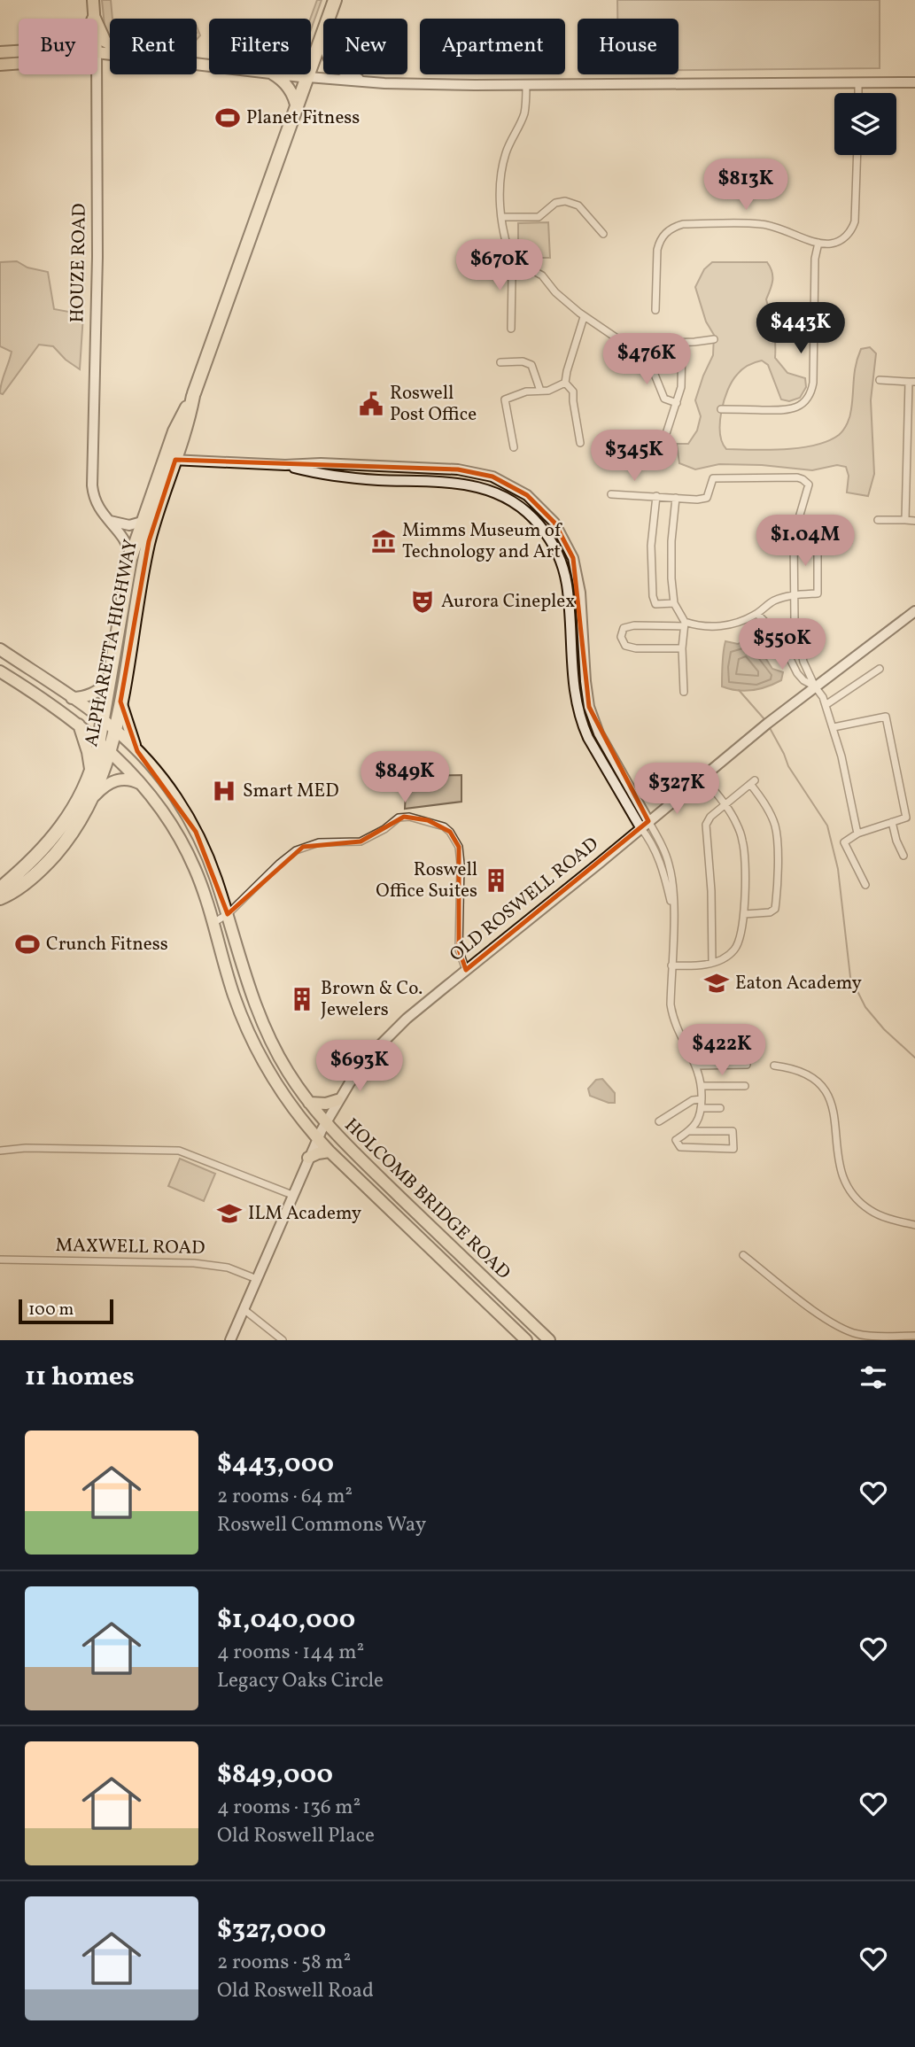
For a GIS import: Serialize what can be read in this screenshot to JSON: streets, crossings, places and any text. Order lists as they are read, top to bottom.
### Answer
{
  "streets": {
    "highway": ["ALPHARETTA HIGHWAY"],
    "main road": ["HOUZE ROAD", "HOLCOMB BRIDGE ROAD"],
    "street": ["OLD ROSWELL ROAD", "MAXWELL ROAD"]
  },
  "crossings": [
    ["HOUZE ROAD", "ALPHARETTA HIGHWAY"],
    ["ALPHARETTA HIGHWAY", "HOLCOMB BRIDGE ROAD"],
    ["OLD ROSWELL ROAD", "HOLCOMB BRIDGE ROAD"],
    ["OLD ROSWELL ROAD", "MAXWELL ROAD"]
  ],
  "places": {
    "sports": ["Planet Fitness", "Crunch Fitness"],
    "public building": ["Roswell Post Office"],
    "museum": ["Mimms Museum of Technology and Art"],
    "theatre": ["Aurora Cineplex"],
    "hospital": ["Smart MED"],
    "building": ["Roswell Office Suites", "Brown & Co. Jewelers"],
    "school or university": ["Eaton Academy", "ILM Academy"]
  },
  "scale_bar": "100 m",
  "page": {
    "chip": [
      "Buy",
      "Rent",
      "Filters",
      "New",
      "Apartment",
      "House"
    ],
    "price": [
      "$813K",
      "$670K",
      "$443K",
      "$476K",
      "$345K",
      "$1.04M",
      "$550K",
      "$849K",
      "$327K",
      "$422K",
      "$693K"
    ],
    "scale": "100 m",
    "heading": "11 homes",
    "list": [
      {
        "name": "$443,000",
        "note": "2 rooms · 64 m² · Roswell Commons Way"
      },
      {
        "name": "$1,040,000",
        "note": "4 rooms · 144 m² · Legacy Oaks Circle"
      },
      {
        "name": "$849,000",
        "note": "4 rooms · 136 m² · Old Roswell Place"
      },
      {
        "name": "$327,000",
        "note": "2 rooms · 58 m² · Old Roswell Road"
      }
    ]
  }
}
